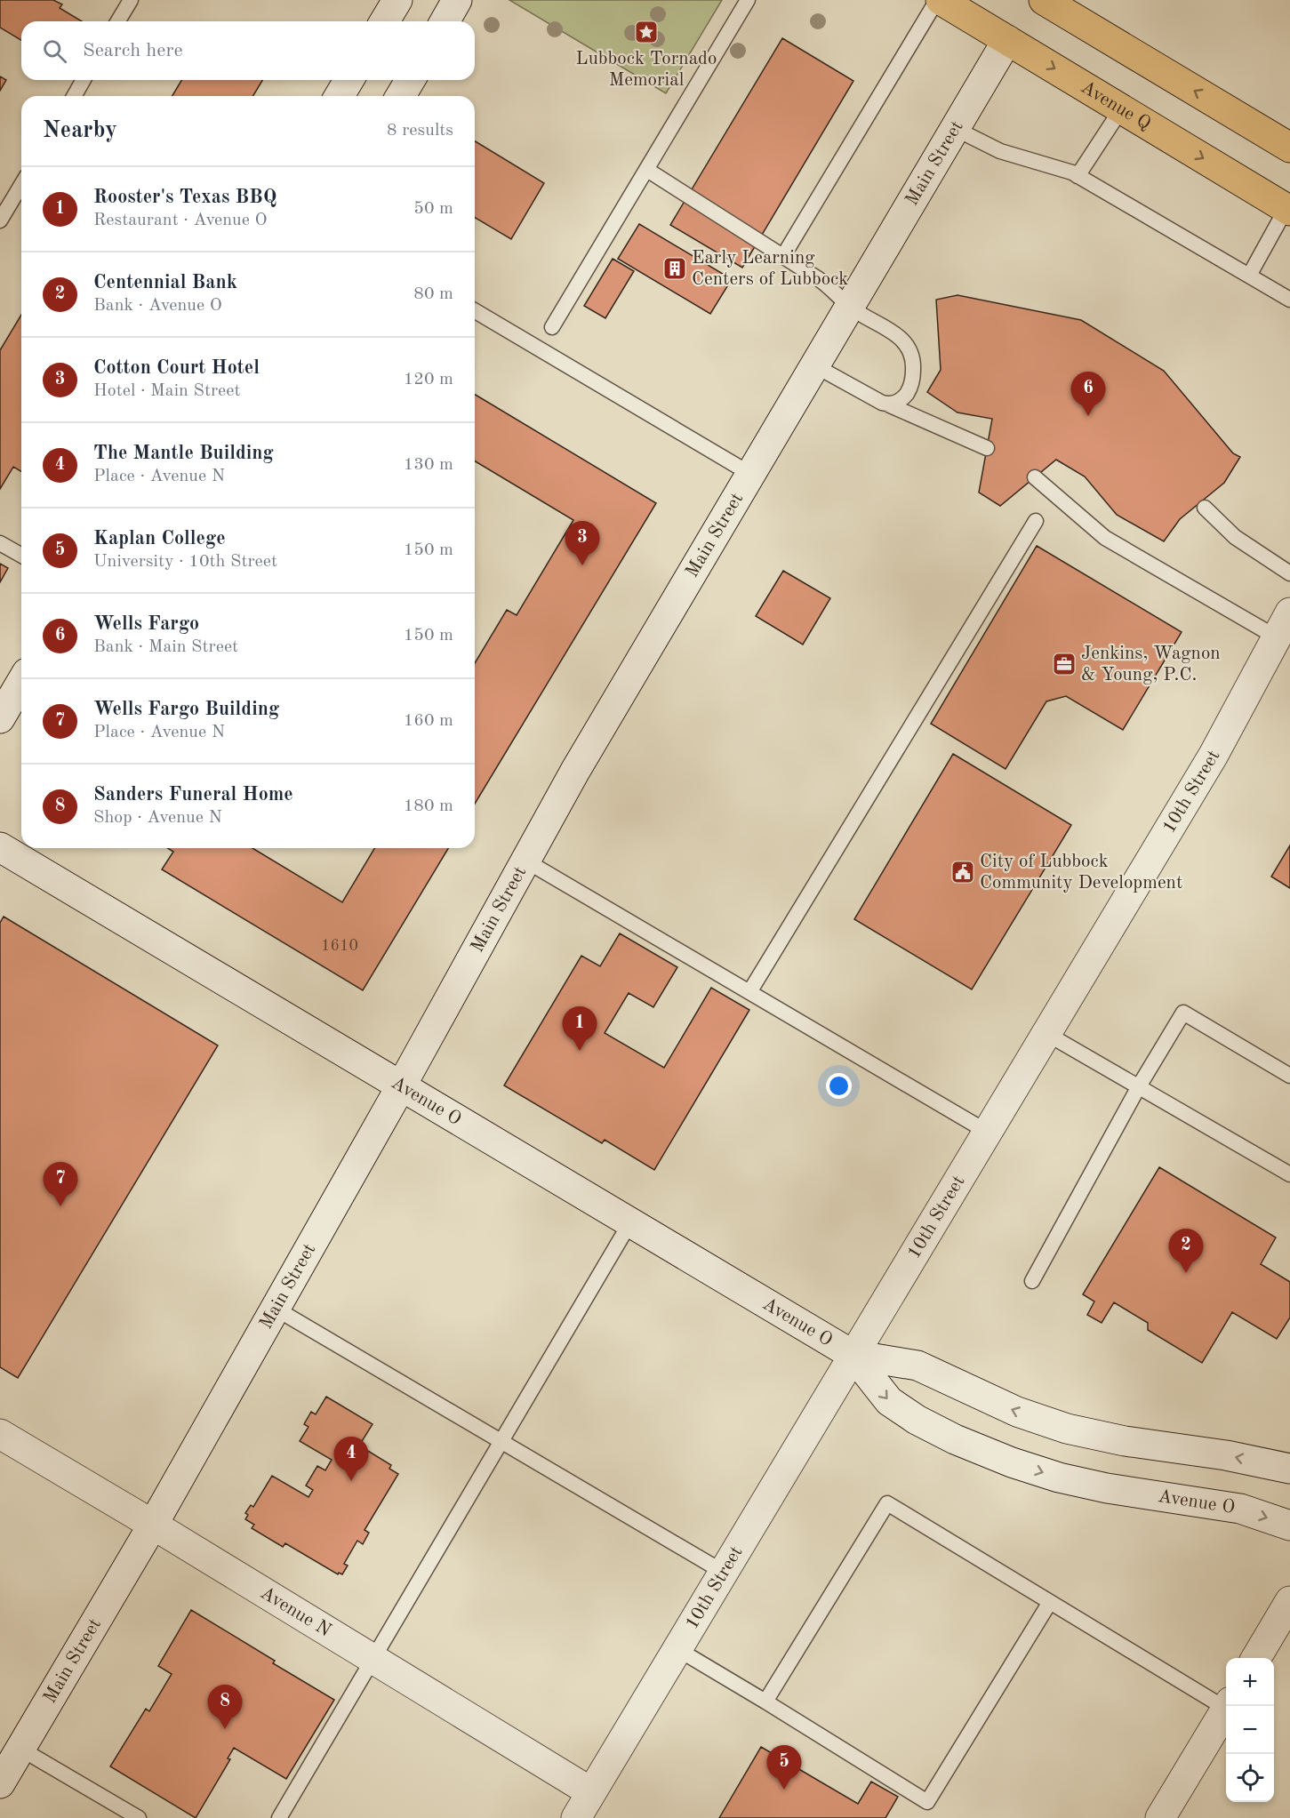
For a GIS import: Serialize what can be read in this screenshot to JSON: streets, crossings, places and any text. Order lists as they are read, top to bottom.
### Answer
{
  "streets": {
    "highway": ["Avenue Q"],
    "street": [
      "Main Street",
      "10th Street",
      "Avenue O",
      "Avenue N"
    ]
  },
  "crossings": [
    ["Avenue Q", "Main Street"],
    ["Main Street", "Avenue O"],
    ["Main Street", "Avenue N"],
    ["10th Street", "Avenue O"],
    ["10th Street", "Avenue N"]
  ],
  "places": {
    "place": ["Lubbock Tornado Memorial"],
    "building": ["Early Learning Centers of Lubbock"],
    "office": ["Jenkins, Wagnon & Young, P.C."],
    "public building": ["City of Lubbock Community Development"]
  },
  "house_numbers": ["1610"],
  "page": {
    "search": "Search here",
    "heading": ["Nearby", "8 results"],
    "list": [
      {
        "mark": "1",
        "name": "Rooster's Texas BBQ",
        "note": "Restaurant · Avenue O",
        "value": "50 m"
      },
      {
        "mark": "2",
        "name": "Centennial Bank",
        "note": "Bank · Avenue O",
        "value": "80 m"
      },
      {
        "mark": "3",
        "name": "Cotton Court Hotel",
        "note": "Hotel · Main Street",
        "value": "120 m"
      },
      {
        "mark": "4",
        "name": "The Mantle Building",
        "note": "Place · Avenue N",
        "value": "130 m"
      },
      {
        "mark": "5",
        "name": "Kaplan College",
        "note": "University · 10th Street",
        "value": "150 m"
      },
      {
        "mark": "6",
        "name": "Wells Fargo",
        "note": "Bank · Main Street",
        "value": "150 m"
      },
      {
        "mark": "7",
        "name": "Wells Fargo Building",
        "note": "Place · Avenue N",
        "value": "160 m"
      },
      {
        "mark": "8",
        "name": "Sanders Funeral Home",
        "note": "Shop · Avenue N",
        "value": "180 m"
      }
    ],
    "pins": [
      "6",
      "3",
      "1",
      "7",
      "2",
      "4",
      "8",
      "5"
    ],
    "map_buttons": ["+", "−"]
  }
}
